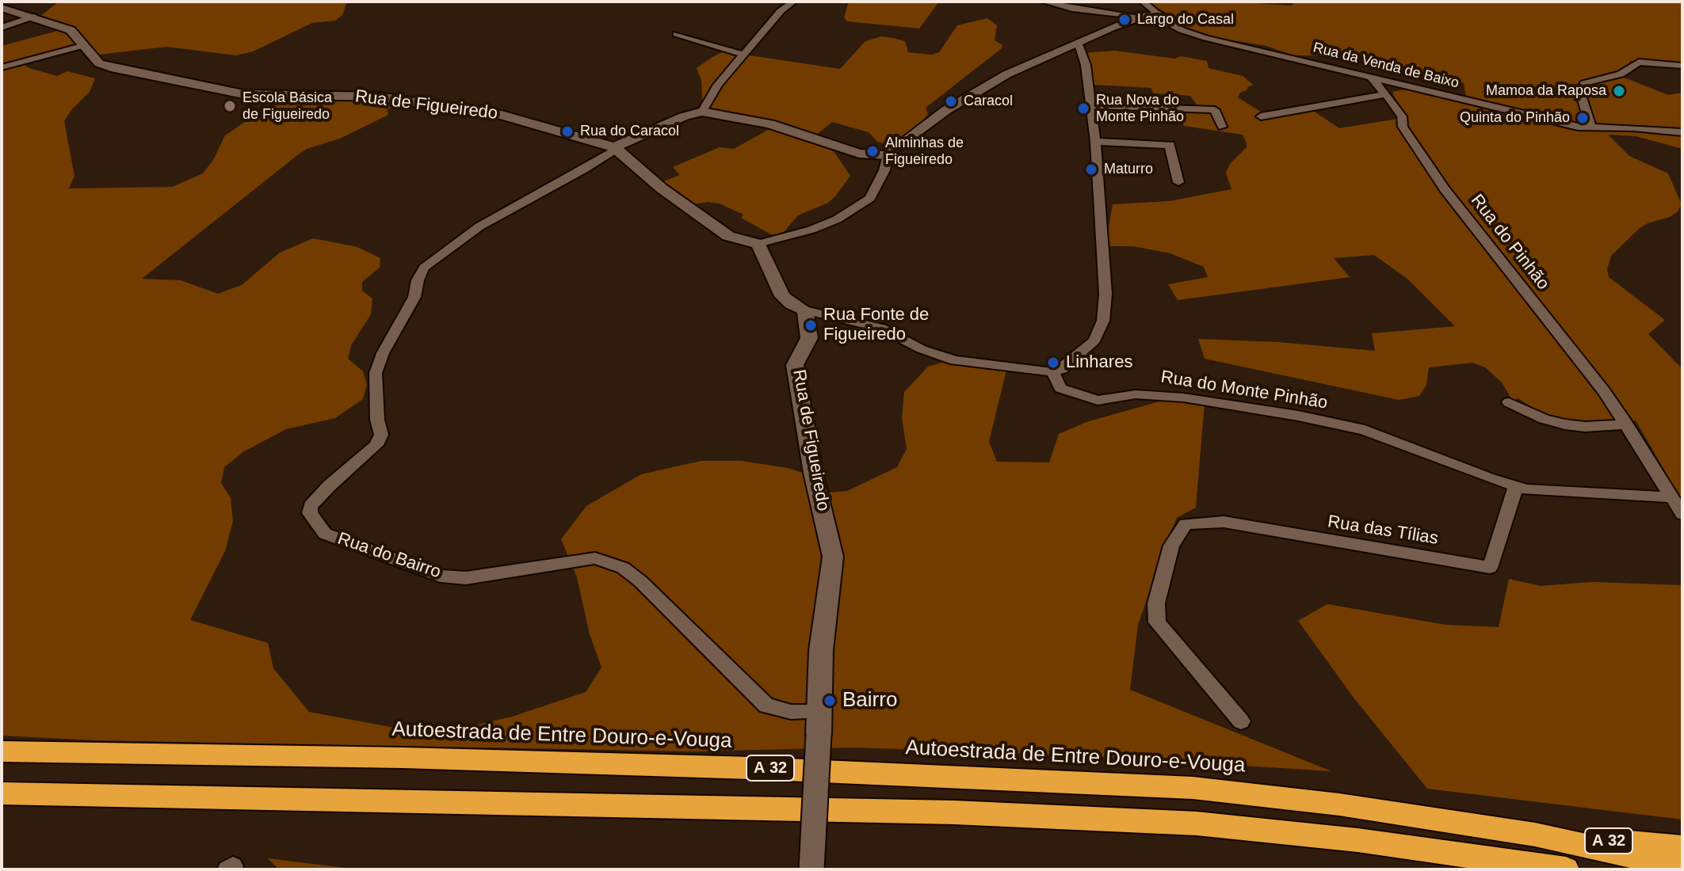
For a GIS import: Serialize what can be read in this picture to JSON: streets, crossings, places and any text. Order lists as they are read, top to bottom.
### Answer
{
  "streets": {
    "highway": ["Autoestrada de Entre Douro-e-Vouga", "A 32"],
    "street": [
      "Rua da Venda de Baixo",
      "Rua de Figueiredo",
      "Rua do Pinhão",
      "Rua do Monte Pinhão",
      "Rua das Tílias",
      "Rua do Bairro"
    ]
  },
  "crossings": [
    ["Rua da Venda de Baixo", "Rua do Pinhão"],
    ["Rua de Figueiredo", "Rua do Bairro"],
    ["Rua do Pinhão", "Rua do Monte Pinhão"],
    ["Rua do Monte Pinhão", "Rua das Tílias"],
    ["Autoestrada de Entre Douro-e-Vouga", "A 32"]
  ],
  "places": [
    "Largo do Casal",
    "Mamoa da Raposa",
    "Caracol",
    "Escola Básica de Figueiredo",
    "Rua Nova do Monte Pinhão",
    "Quinta do Pinhão",
    "Rua do Caracol",
    "Alminhas de Figueiredo",
    "Maturro",
    "Rua Fonte de Figueiredo",
    "Linhares",
    "Bairro"
  ]
}
